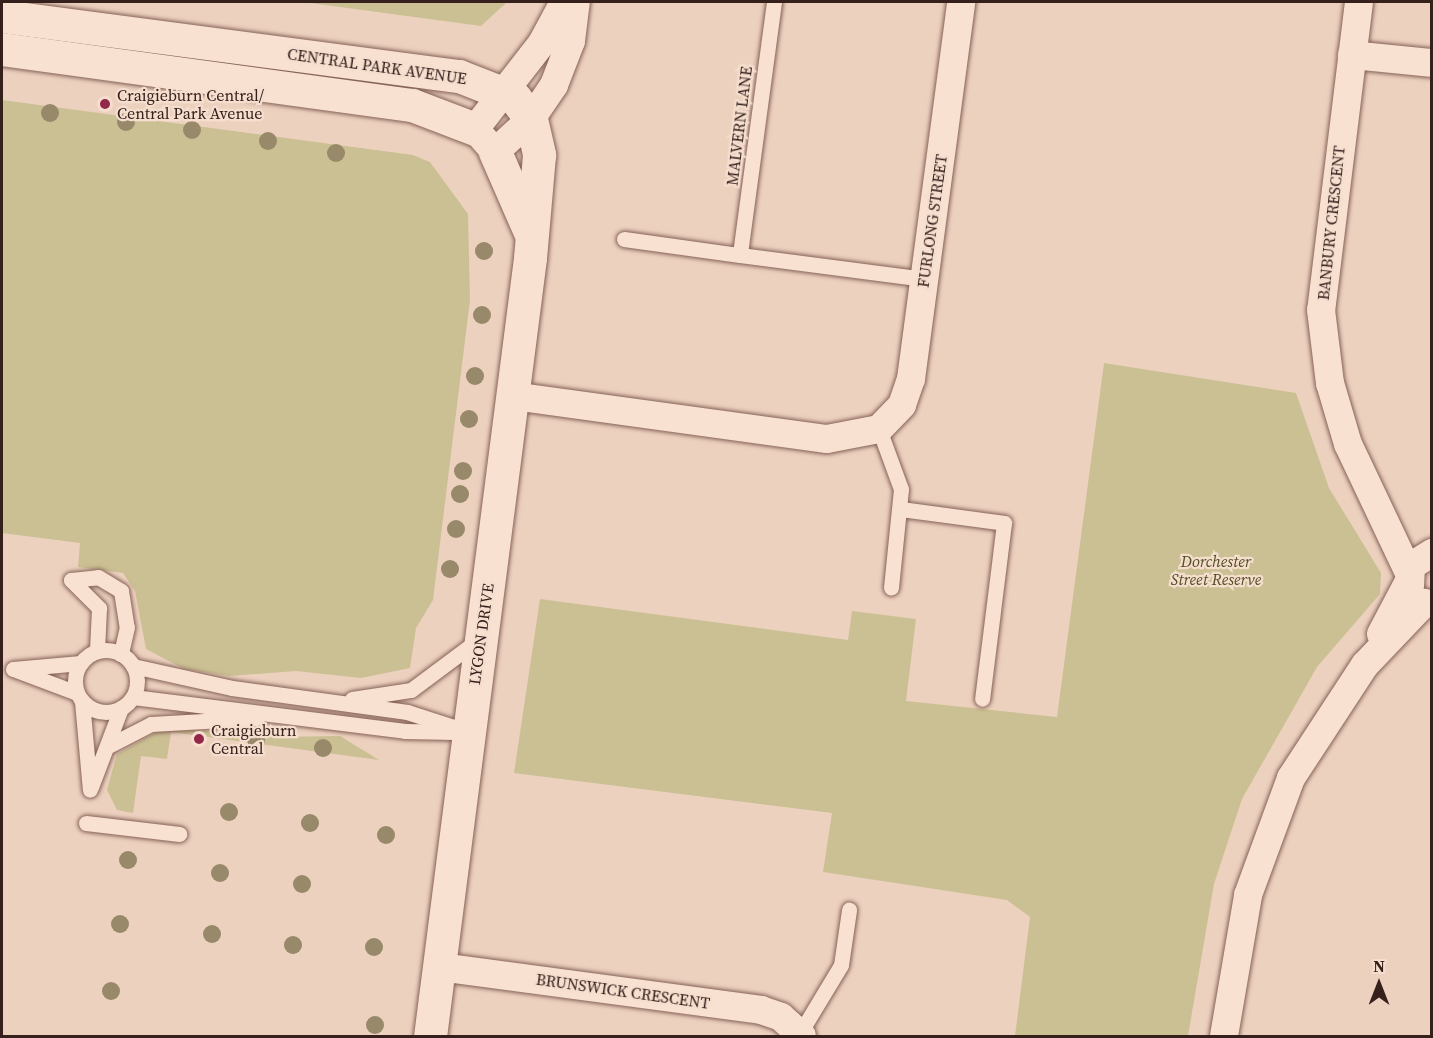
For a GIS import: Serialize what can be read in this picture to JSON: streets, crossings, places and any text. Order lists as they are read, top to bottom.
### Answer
{
  "streets": {
    "street": [
      "CENTRAL PARK AVENUE",
      "FURLONG STREET",
      "BANBURY CRESCENT",
      "LYGON DRIVE",
      "BRUNSWICK CRESCENT"
    ],
    "lane": ["MALVERN LANE"]
  },
  "crossings": [
    ["LYGON DRIVE", "BRUNSWICK CRESCENT"]
  ],
  "parks": ["Dorchester Street Reserve"],
  "places": ["Craigieburn Central/ Central Park Avenue", "Craigieburn Central"],
  "north": "top"
}
